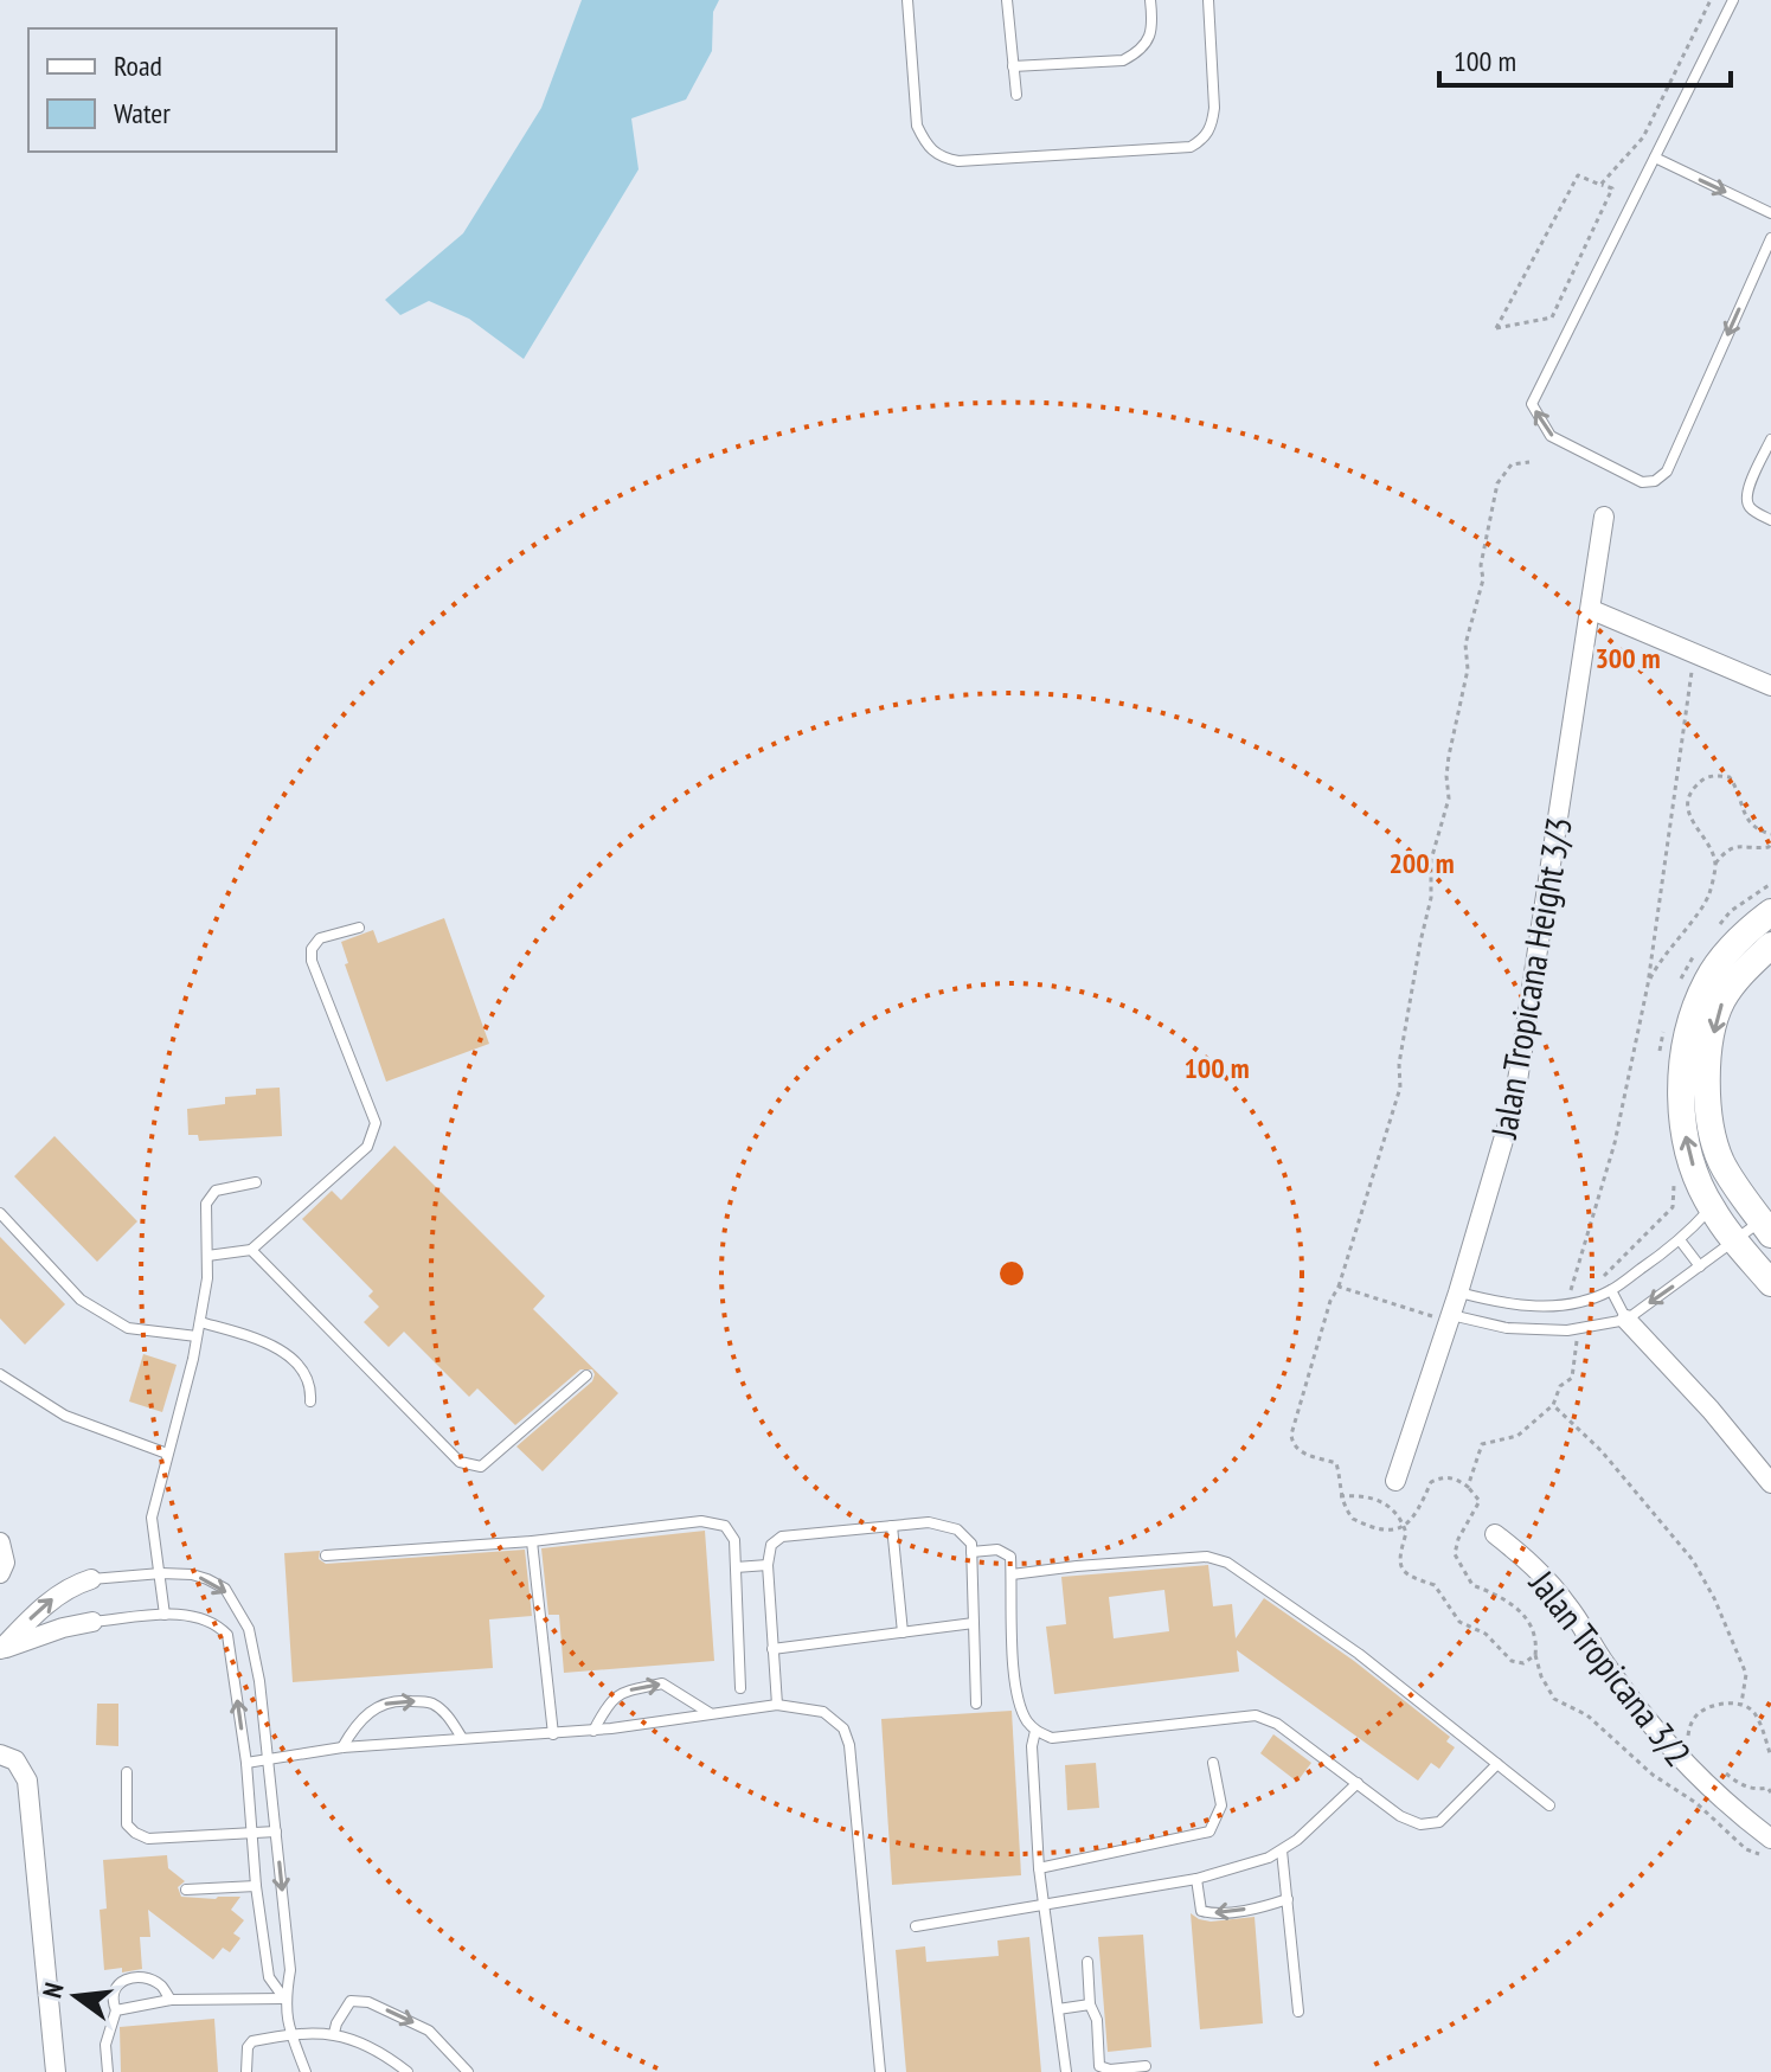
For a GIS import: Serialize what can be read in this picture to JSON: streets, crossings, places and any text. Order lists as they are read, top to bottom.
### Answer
{
  "streets": {
    "street": ["Jalan Tropicana Height 3/3", "Jalan Tropicana 3/2"]
  },
  "legend": ["Road", "Water"],
  "scale_bar": "100 m",
  "north": "left",
  "rings": ["300 m", "200 m", "100 m"]
}
